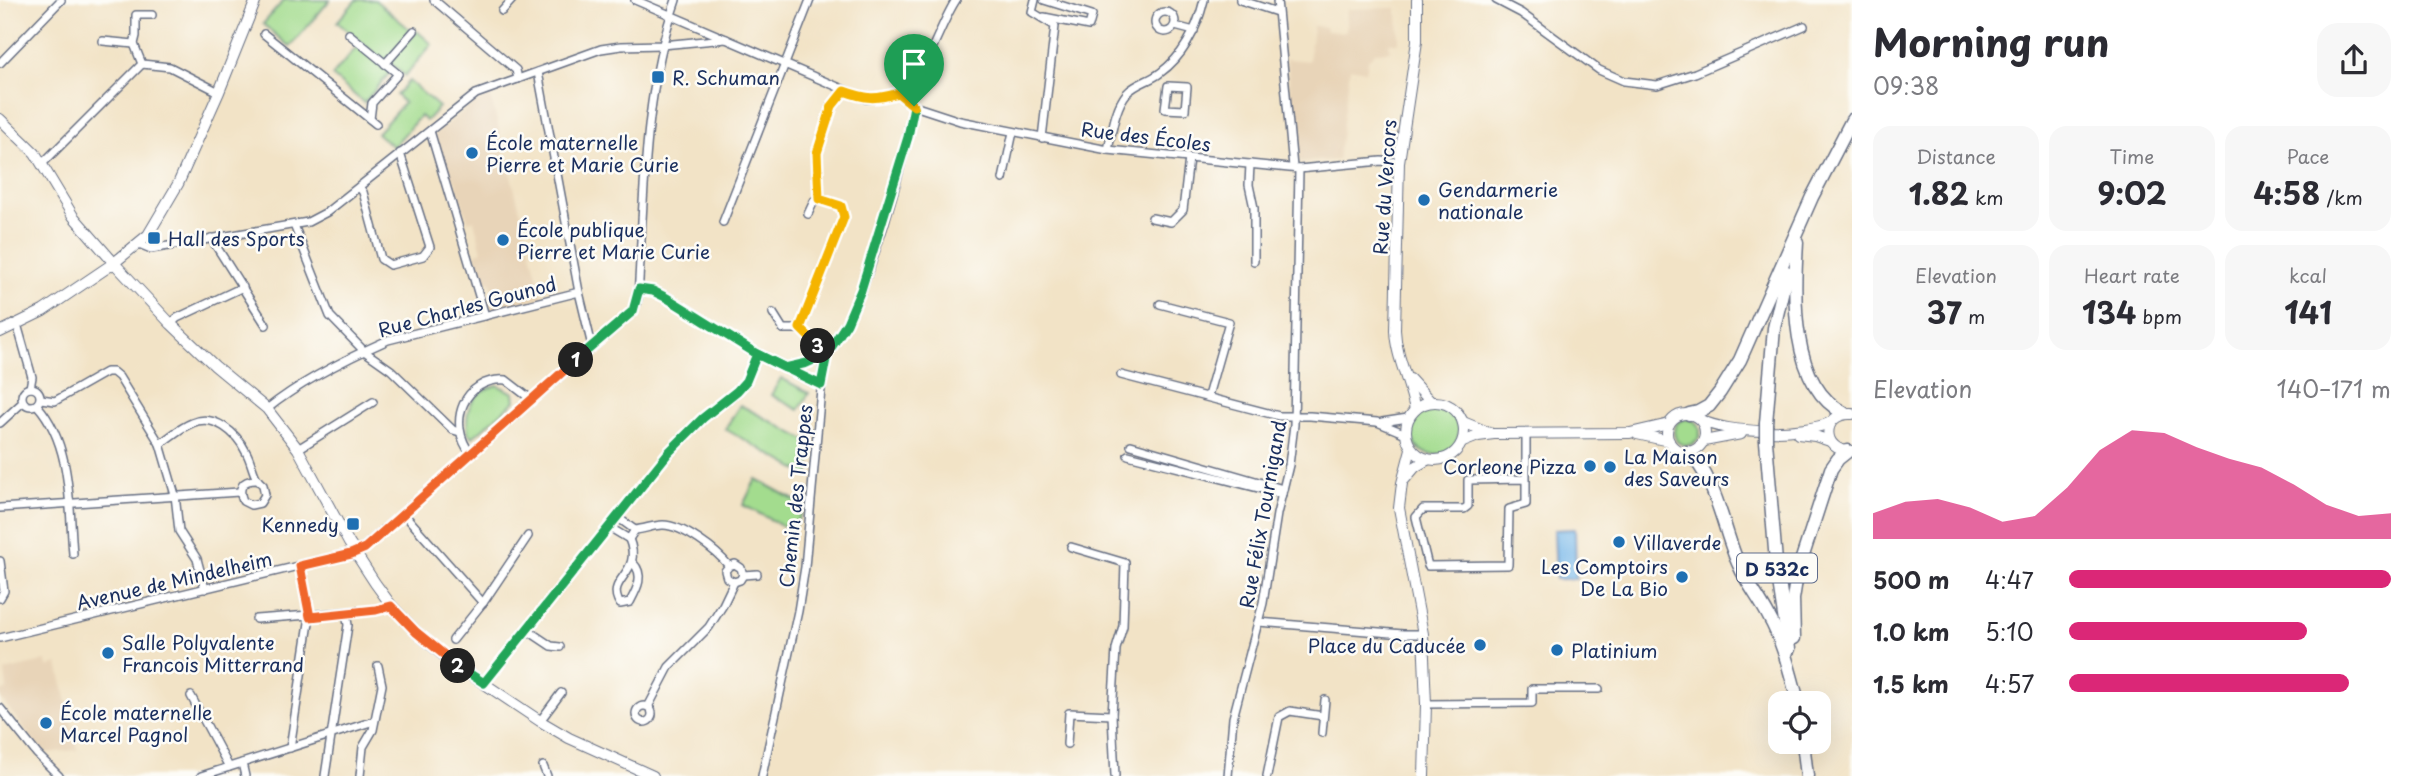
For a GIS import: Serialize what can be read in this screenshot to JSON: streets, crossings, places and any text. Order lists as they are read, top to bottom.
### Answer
{
  "streets": {
    "highway": ["D 532c"],
    "street": [
      "Rue des Écoles",
      "Rue du Vercors",
      "Rue Charles Gounod",
      "Chemin des Trappes",
      "Rue Félix Tournigand",
      "Avenue de Mindelheim"
    ]
  },
  "crossings": [
    ["Rue des Écoles", "Rue du Vercors"],
    ["Rue des Écoles", "Chemin des Trappes"],
    ["Rue des Écoles", "Rue Félix Tournigand"]
  ],
  "places": {
    "transit": ["R. Schuman", "Hall des Sports", "Kennedy"],
    "other": [
      "École maternelle Pierre et Marie Curie",
      "Gendarmerie nationale",
      "École publique Pierre et Marie Curie",
      "Corleone Pizza",
      "La Maison des Saveurs",
      "Villaverde",
      "Les Comptoirs De La Bio",
      "Place du Caducée",
      "Platinium",
      "Salle Polyvalente Francois Mitterrand",
      "École maternelle Marcel Pagnol"
    ]
  },
  "page": {
    "heading": ["Morning run", "09:38"],
    "stats": [
      ["Distance", "1.82 km"],
      ["Time", "9:02"],
      ["Pace", "4:58 /km"],
      ["Elevation", "37 m"],
      ["Heart rate", "134 bpm"],
      ["kcal", "141"]
    ],
    "pins": ["3", "1", "2"],
    "chart": ["Elevation", "140–171 m"],
    "list": [
      {
        "name": "500 m",
        "note": "4:47"
      },
      {
        "name": "1.0 km",
        "note": "5:10"
      },
      {
        "name": "1.5 km",
        "note": "4:57"
      }
    ]
  }
}
